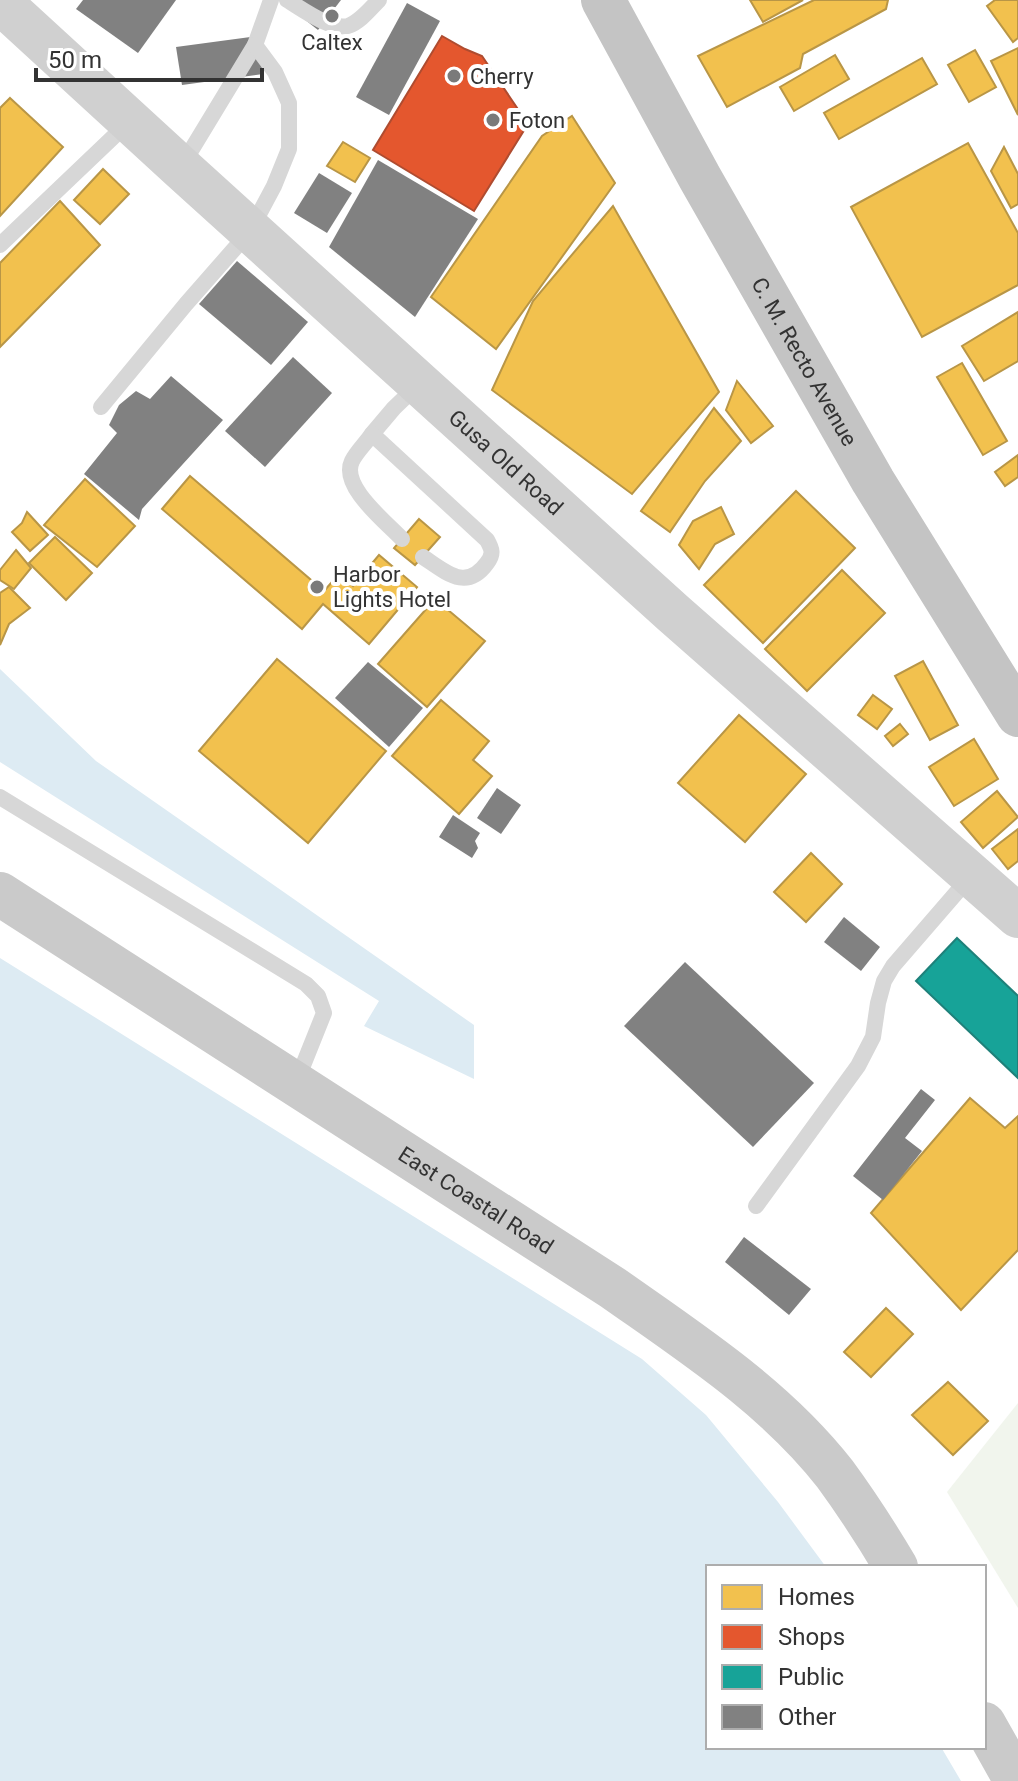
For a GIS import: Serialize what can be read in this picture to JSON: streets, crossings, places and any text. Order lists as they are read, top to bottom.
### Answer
{
  "streets": {
    "highway": ["C. M. Recto Avenue"],
    "main road": ["East Coastal Road"],
    "street": ["Gusa Old Road"]
  },
  "places": [
    "Caltex",
    "Cherry",
    "Foton",
    "Harbor Lights Hotel"
  ],
  "legend": [
    "Homes",
    "Shops",
    "Public",
    "Other"
  ],
  "scale_bar": "50 m"
}
